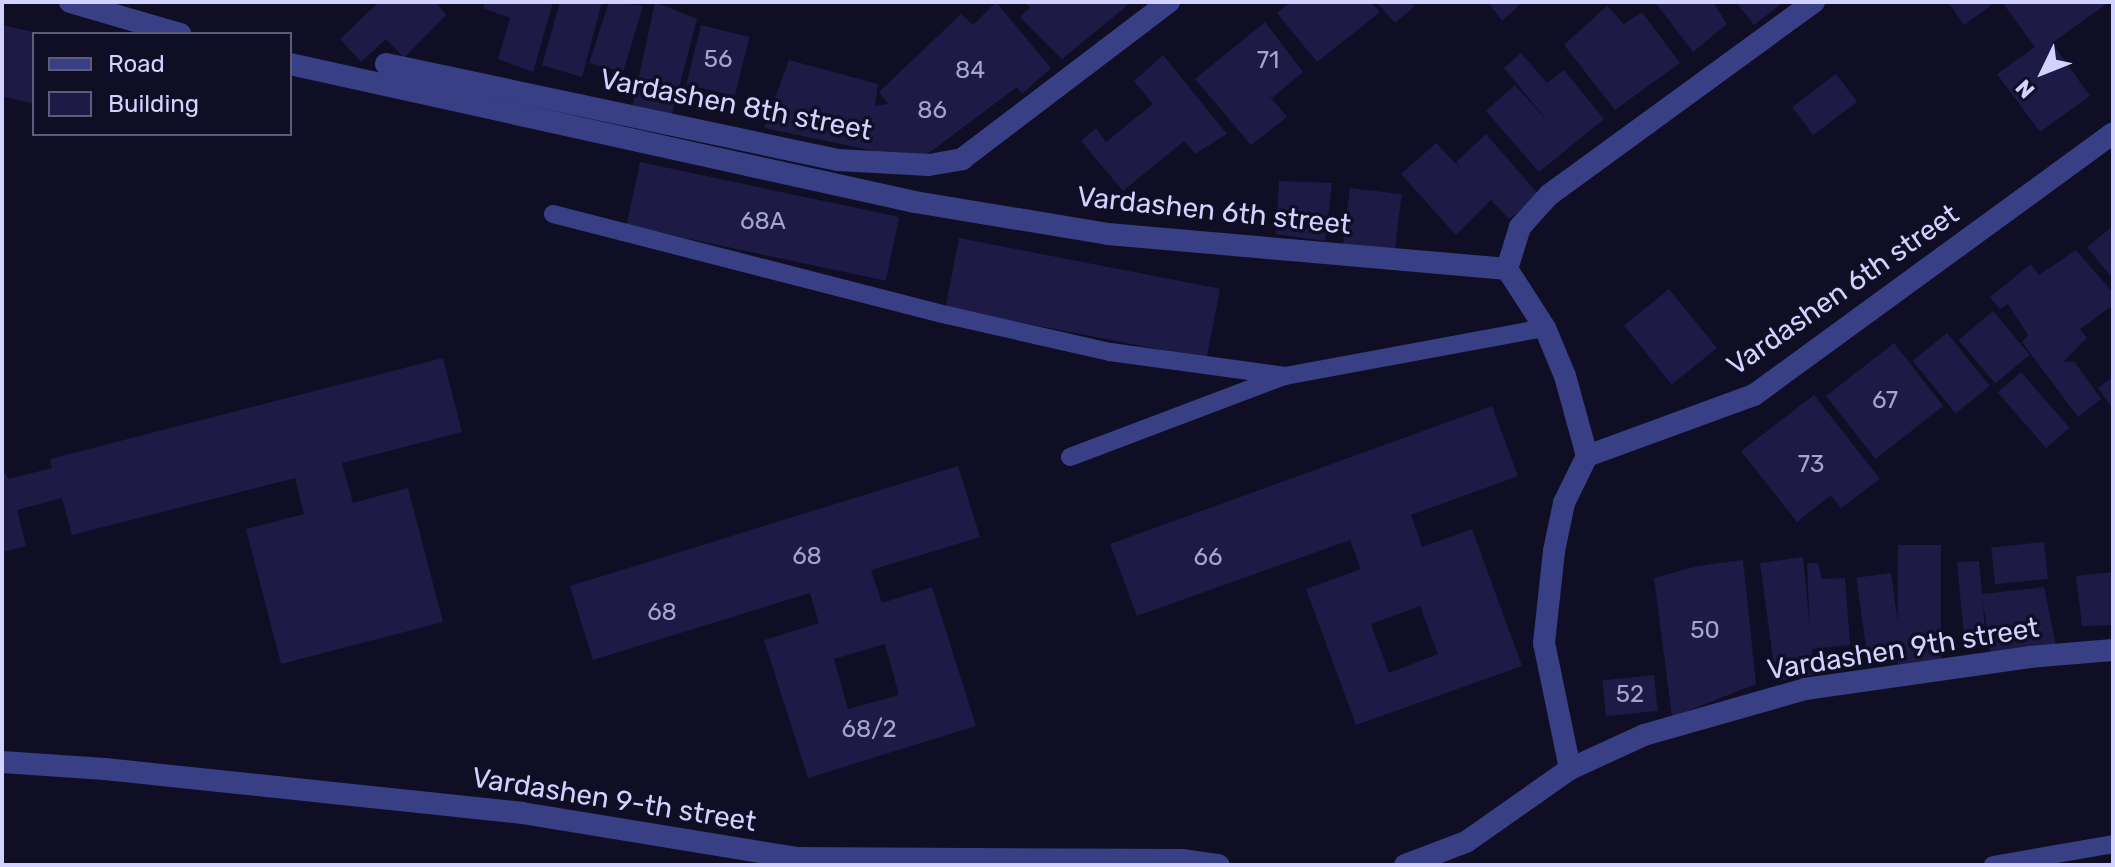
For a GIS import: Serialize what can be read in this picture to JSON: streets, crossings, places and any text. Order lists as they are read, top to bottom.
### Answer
{
  "streets": {
    "street": [
      "Vardashen 8th street",
      "Vardashen 6th street",
      "Vardashen 9th street",
      "Vardashen 9-th street"
    ]
  },
  "house_numbers": [
    "56",
    "71",
    "84",
    "86",
    "68А",
    "67",
    "73",
    "68",
    "66",
    "68",
    "50",
    "52",
    "68/2"
  ],
  "legend": ["Road", "Building"],
  "north": "bottom left"
}
